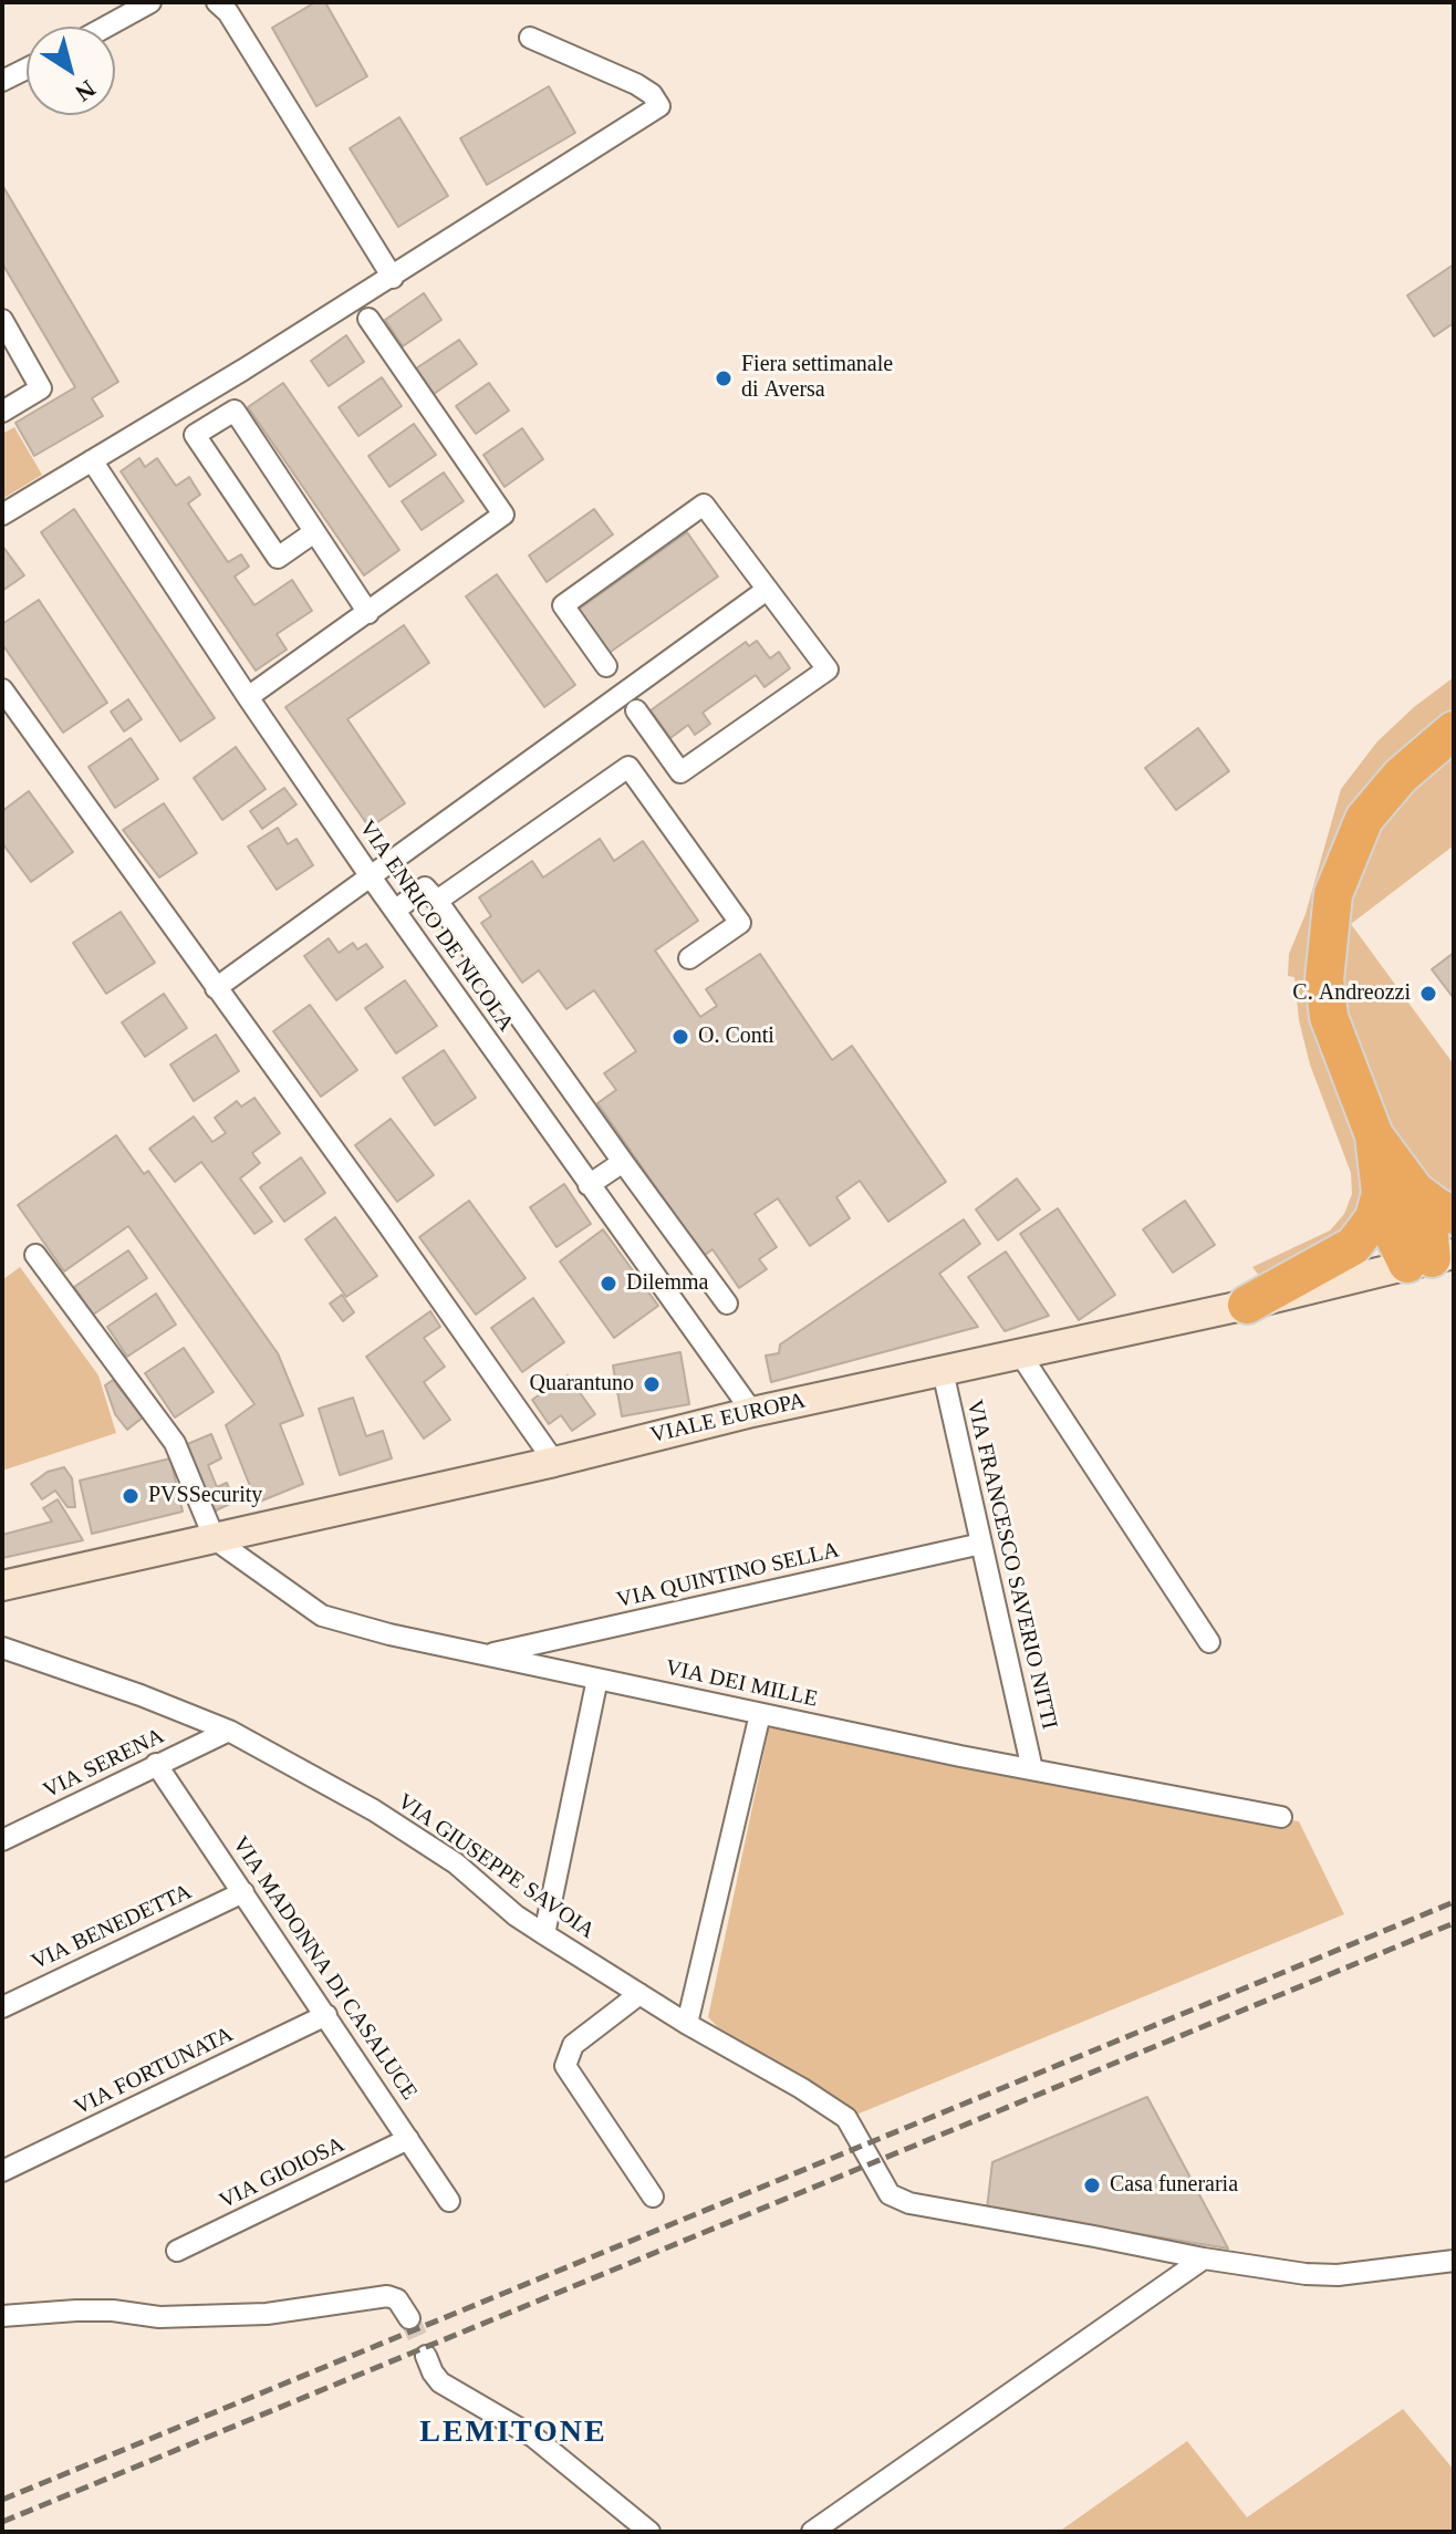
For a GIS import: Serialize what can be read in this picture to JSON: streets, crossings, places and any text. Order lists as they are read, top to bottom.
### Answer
{
  "streets": {
    "main road": ["VIALE EUROPA"],
    "street": [
      "VIA ENRICO DE NICOLA",
      "VIA FRANCESCO SAVERIO NITTI",
      "VIA QUINTINO SELLA",
      "VIA DEI MILLE",
      "VIA SERENA",
      "VIA GIUSEPPE SAVOIA",
      "VIA BENEDETTA",
      "VIA MADONNA DI CASALUCE",
      "VIA FORTUNATA",
      "VIA GIOIOSA"
    ]
  },
  "crossings": [
    ["VIA ENRICO DE NICOLA", "VIALE EUROPA"],
    ["VIALE EUROPA", "VIA FRANCESCO SAVERIO NITTI"],
    ["VIALE EUROPA", "VIA DEI MILLE"],
    ["VIA FRANCESCO SAVERIO NITTI", "VIA QUINTINO SELLA"],
    ["VIA FRANCESCO SAVERIO NITTI", "VIA DEI MILLE"],
    ["VIA QUINTINO SELLA", "VIA DEI MILLE"],
    ["VIA SERENA", "VIA GIUSEPPE SAVOIA"],
    ["VIA SERENA", "VIA MADONNA DI CASALUCE"],
    ["VIA BENEDETTA", "VIA MADONNA DI CASALUCE"],
    ["VIA MADONNA DI CASALUCE", "VIA FORTUNATA"],
    ["VIA MADONNA DI CASALUCE", "VIA GIOIOSA"]
  ],
  "districts": ["LEMITONE"],
  "places": [
    "Fiera settimanale di Aversa",
    "C. Andreozzi",
    "O. Conti",
    "Dilemma",
    "Quarantuno",
    "PVSSecurity",
    "Casa funeraria"
  ],
  "north": "bottom right"
}
